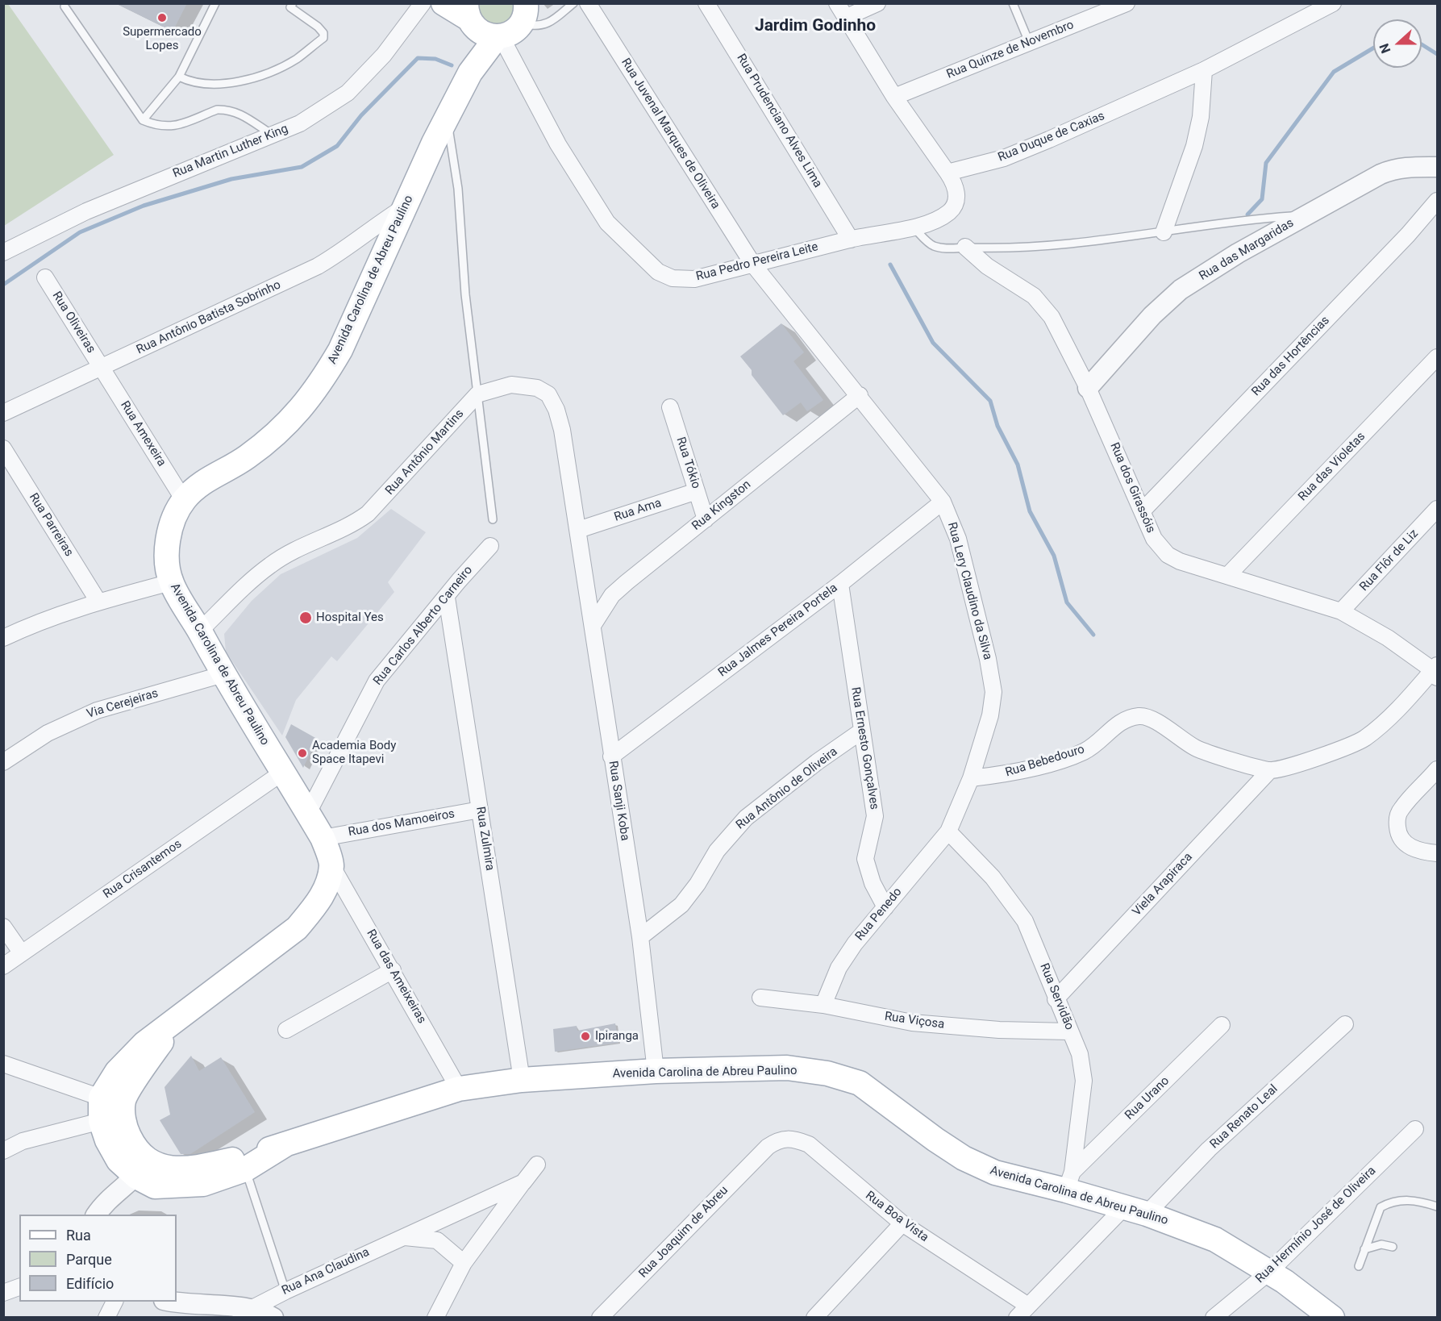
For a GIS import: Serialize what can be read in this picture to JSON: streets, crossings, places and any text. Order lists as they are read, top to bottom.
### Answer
{
  "streets": {
    "main road": ["Avenida Carolina de Abreu Paulino"],
    "street": [
      "Rua Quinze de Novembro",
      "Rua Prudenciano Alves Lima",
      "Rua Juvenal Marques de Oliveira",
      "Rua Duque de Caxias",
      "Rua Martin Luther King",
      "Rua das Margaridas",
      "Rua Pedro Pereira Leite",
      "Rua Antônio Batista Sobrinho",
      "Rua Oliveiras",
      "Rua das Hortências",
      "Rua Amexeira",
      "Rua Antônio Martins",
      "Rua Tókio",
      "Rua das Violetas",
      "Rua dos Girassóis",
      "Rua Kingston",
      "Rua Ama",
      "Rua Parreiras",
      "Rua Flôr de Liz",
      "Rua Lery Claudino da Silva",
      "Rua Carlos Alberto Carneiro",
      "Rua Jalmes Pereira Portela",
      "Via Cerejeiras",
      "Rua Ernesto Gonçalves",
      "Rua Bebedouro",
      "Rua Antônio de Oliveira",
      "Rua Sanji Koba",
      "Rua dos Mamoeiros",
      "Rua Zulmira",
      "Rua Crisantemos",
      "Viela Arapiraca",
      "Rua Penedo",
      "Rua das Ameixeiras",
      "Rua Servidão",
      "Rua Viçosa",
      "Rua Urano",
      "Rua Renato Leal",
      "Rua Boa Vista",
      "Rua Hermínio José de Oliveira",
      "Rua Joaquim de Abreu",
      "Rua Ana Claudina"
    ]
  },
  "crossings": [
    ["Rua Prudenciano Alves Lima", "Rua Pedro Pereira Leite"],
    ["Rua Juvenal Marques de Oliveira", "Rua Pedro Pereira Leite"],
    ["Rua Juvenal Marques de Oliveira", "Rua Lery Claudino da Silva"],
    ["Rua Duque de Caxias", "Rua Pedro Pereira Leite"],
    ["Rua das Margaridas", "Rua dos Girassóis"],
    ["Rua Pedro Pereira Leite", "Avenida Carolina de Abreu Paulino"],
    ["Rua Pedro Pereira Leite", "Rua Lery Claudino da Silva"],
    ["Avenida Carolina de Abreu Paulino", "Rua Antônio Batista Sobrinho"],
    ["Avenida Carolina de Abreu Paulino", "Rua Amexeira"],
    ["Avenida Carolina de Abreu Paulino", "Rua Antônio Martins"],
    ["Avenida Carolina de Abreu Paulino", "Rua Carlos Alberto Carneiro"],
    ["Avenida Carolina de Abreu Paulino", "Via Cerejeiras"],
    ["Avenida Carolina de Abreu Paulino", "Rua Sanji Koba"],
    ["Avenida Carolina de Abreu Paulino", "Rua dos Mamoeiros"],
    ["Avenida Carolina de Abreu Paulino", "Rua Zulmira"],
    ["Avenida Carolina de Abreu Paulino", "Rua Crisantemos"],
    ["Avenida Carolina de Abreu Paulino", "Rua das Ameixeiras"],
    ["Avenida Carolina de Abreu Paulino", "Rua Servidão"],
    ["Avenida Carolina de Abreu Paulino", "Rua Urano"],
    ["Avenida Carolina de Abreu Paulino", "Rua Renato Leal"],
    ["Avenida Carolina de Abreu Paulino", "Rua Hermínio José de Oliveira"],
    ["Rua Antônio Batista Sobrinho", "Rua Oliveiras"],
    ["Rua Antônio Batista Sobrinho", "Rua Amexeira"],
    ["Rua Oliveiras", "Rua Amexeira"],
    ["Rua das Hortências", "Rua dos Girassóis"],
    ["Rua Tókio", "Rua Kingston"],
    ["Rua Tókio", "Rua Ama"],
    ["Rua das Violetas", "Rua dos Girassóis"],
    ["Rua dos Girassóis", "Rua Flôr de Liz"],
    ["Rua Kingston", "Rua Lery Claudino da Silva"],
    ["Rua Kingston", "Rua Sanji Koba"],
    ["Rua Ama", "Rua Sanji Koba"],
    ["Rua Lery Claudino da Silva", "Rua Jalmes Pereira Portela"],
    ["Rua Lery Claudino da Silva", "Rua Bebedouro"],
    ["Rua Lery Claudino da Silva", "Rua Penedo"],
    ["Rua Lery Claudino da Silva", "Rua Servidão"],
    ["Rua Carlos Alberto Carneiro", "Rua Zulmira"],
    ["Rua Jalmes Pereira Portela", "Rua Ernesto Gonçalves"],
    ["Rua Jalmes Pereira Portela", "Rua Sanji Koba"],
    ["Rua Ernesto Gonçalves", "Rua Antônio de Oliveira"],
    ["Rua Ernesto Gonçalves", "Rua Penedo"],
    ["Rua Bebedouro", "Viela Arapiraca"],
    ["Rua Antônio de Oliveira", "Rua Sanji Koba"],
    ["Rua dos Mamoeiros", "Rua Zulmira"],
    ["Viela Arapiraca", "Rua Servidão"],
    ["Rua Penedo", "Rua Servidão"],
    ["Rua Penedo", "Rua Viçosa"],
    ["Rua Servidão", "Rua Viçosa"],
    ["Rua Servidão", "Rua Urano"],
    ["Rua Boa Vista", "Rua Joaquim de Abreu"]
  ],
  "districts": ["Jardim Godinho"],
  "places": [
    "Supermercado Lopes",
    "Hospital Yes",
    "Academia Body Space Itapevi",
    "Ipiranga"
  ],
  "legend": ["Rua", "Parque", "Edifício"],
  "north": "left"
}
